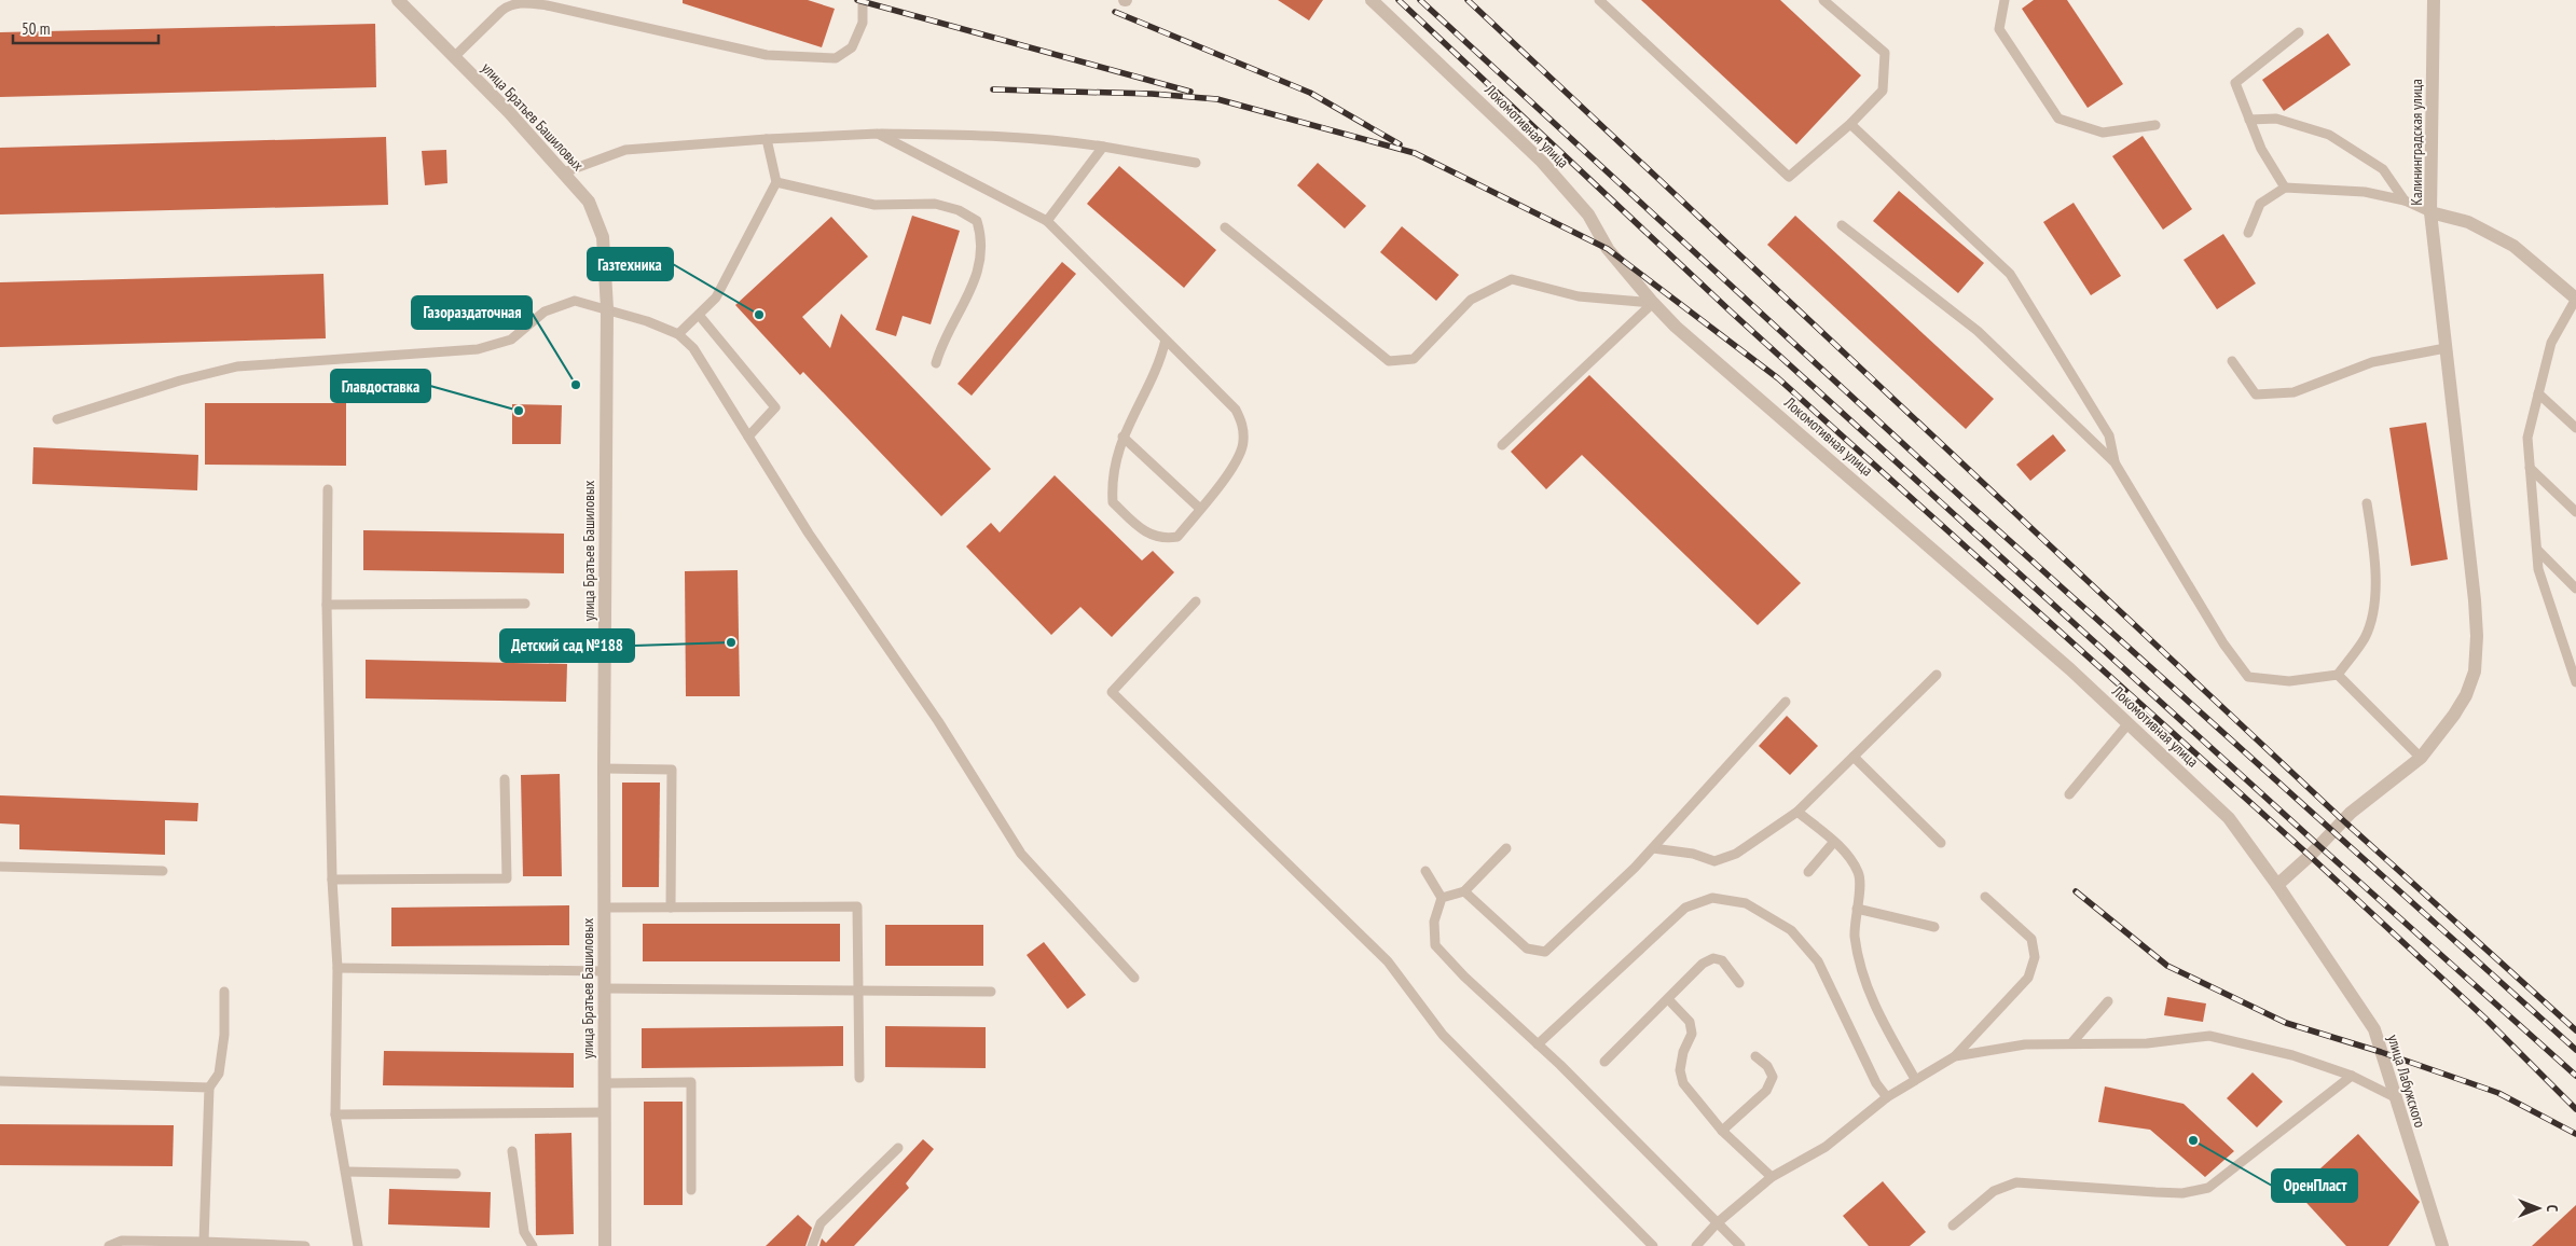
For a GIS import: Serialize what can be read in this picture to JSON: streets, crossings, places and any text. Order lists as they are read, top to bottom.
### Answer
{
  "streets": {
    "street": [
      "улица Братьев Башиловых",
      "Локомотивная улица",
      "Калининградская улица",
      "улица Лабужского"
    ]
  },
  "crossings": [
    ["Локомотивная улица", "улица Лабужского"]
  ],
  "places": [
    "Газтехника",
    "Газораздаточная",
    "Главдоставка",
    "Детский сад №188",
    "ОренПласт"
  ],
  "scale_bar": "50 m",
  "north": "right"
}
